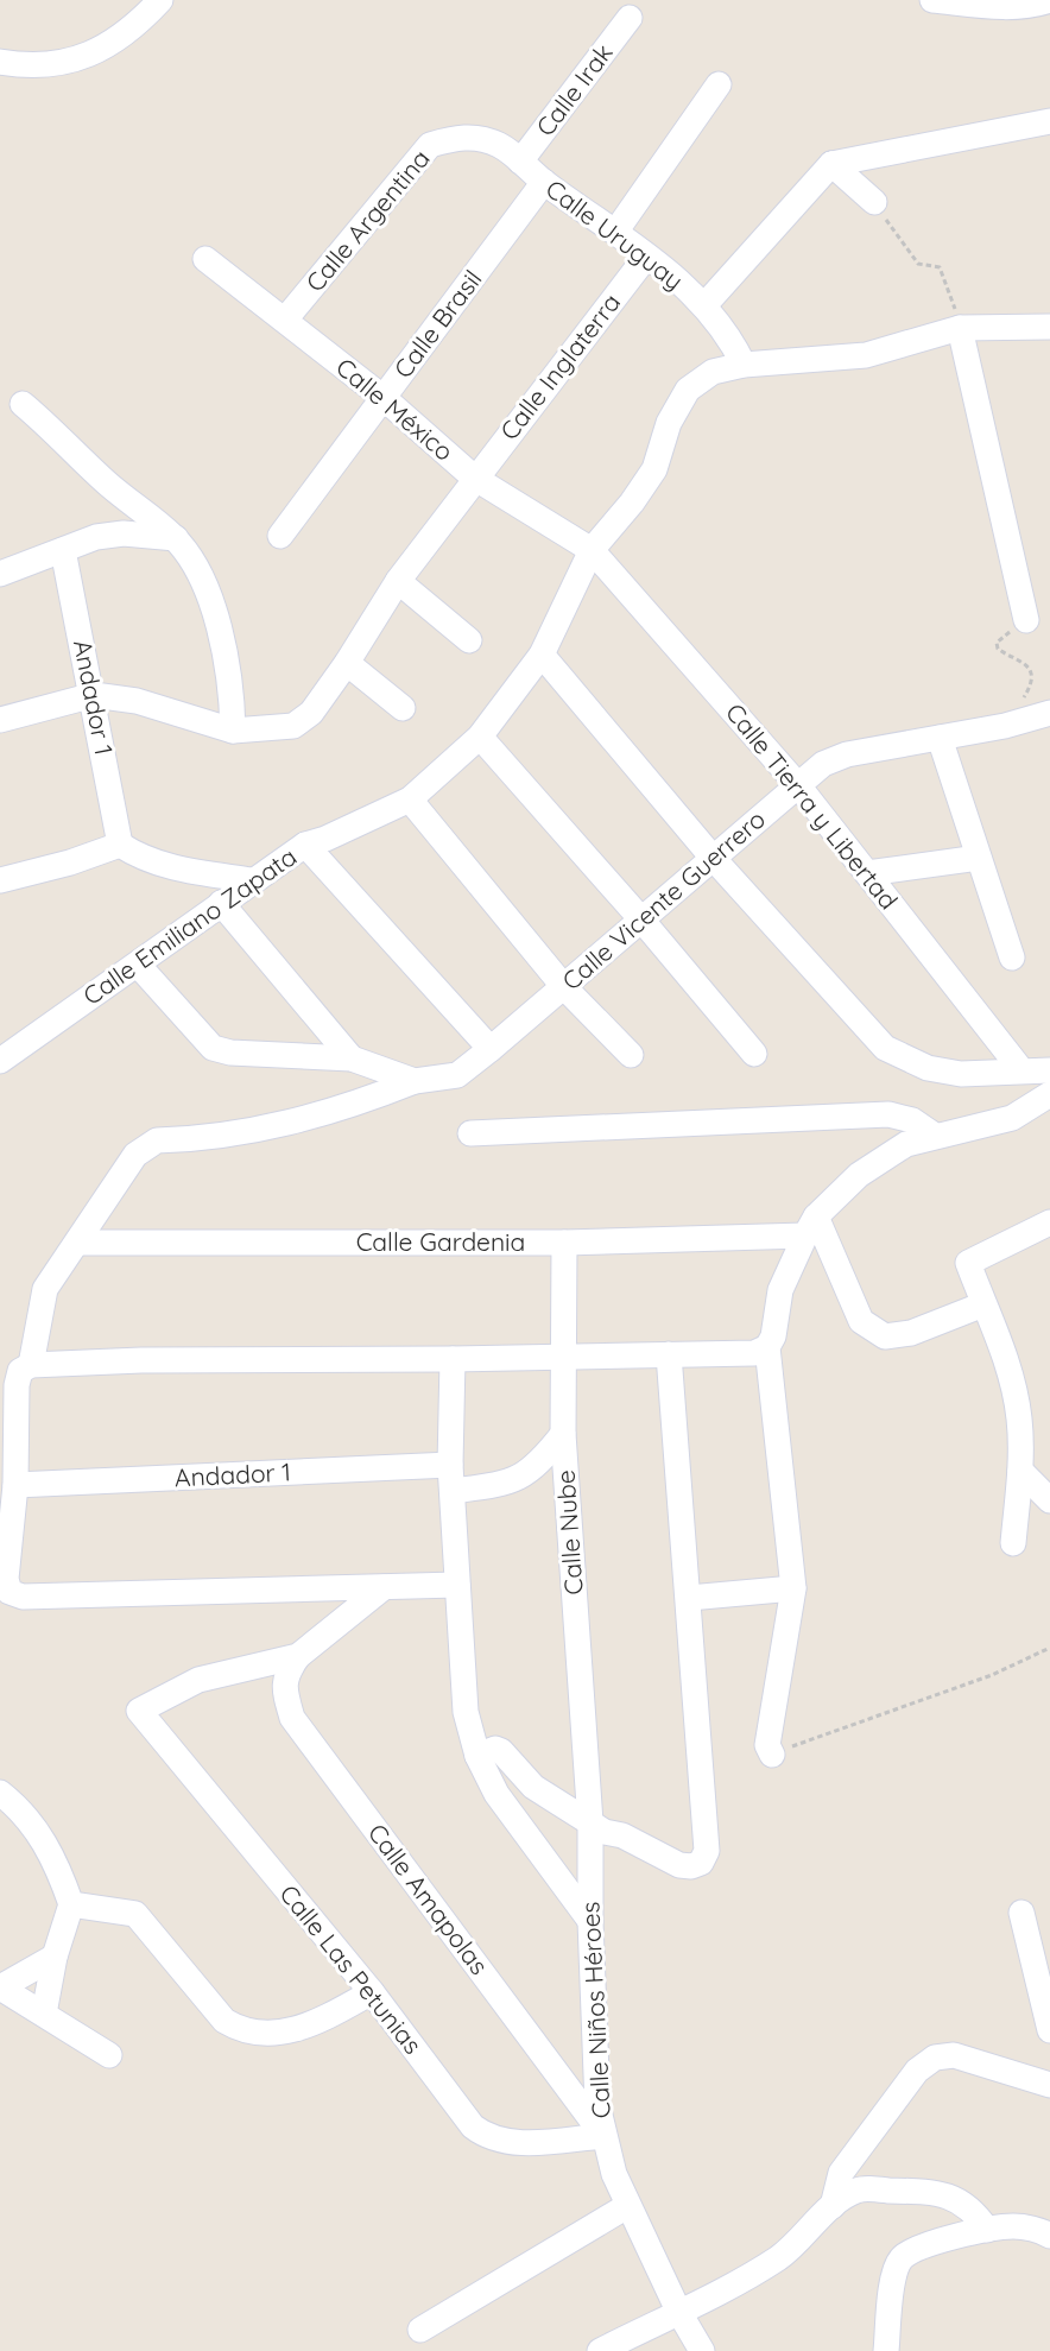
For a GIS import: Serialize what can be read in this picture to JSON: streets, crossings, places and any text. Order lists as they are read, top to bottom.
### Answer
{
  "streets": {
    "street": [
      "Calle Irak",
      "Calle Argentina",
      "Calle Uruguay",
      "Calle Brasil",
      "Calle Inglaterra",
      "Calle México",
      "Andador 1",
      "Calle Tierra y Libertad",
      "Calle Vicente Guerrero",
      "Calle Emiliano Zapata",
      "Calle Gardenia",
      "Calle Nube",
      "Calle Amapolas",
      "Calle Las Petunias",
      "Calle Niños Héroes"
    ]
  },
  "crossings": [
    ["Calle Irak", "Calle Uruguay"],
    ["Calle Argentina", "Calle Uruguay"],
    ["Calle Argentina", "Calle México"],
    ["Calle Uruguay", "Calle Brasil"],
    ["Calle Uruguay", "Calle Inglaterra"],
    ["Calle Uruguay", "Calle Emiliano Zapata"],
    ["Calle Brasil", "Calle México"],
    ["Calle Inglaterra", "Calle México"],
    ["Calle México", "Calle Tierra y Libertad"],
    ["Calle México", "Calle Emiliano Zapata"],
    ["Calle Tierra y Libertad", "Calle Vicente Guerrero"],
    ["Calle Tierra y Libertad", "Calle Emiliano Zapata"],
    ["Calle Gardenia", "Calle Nube"],
    ["Calle Nube", "Calle Niños Héroes"],
    ["Calle Amapolas", "Calle Las Petunias"],
    ["Calle Amapolas", "Calle Niños Héroes"],
    ["Calle Las Petunias", "Calle Niños Héroes"]
  ]
}
